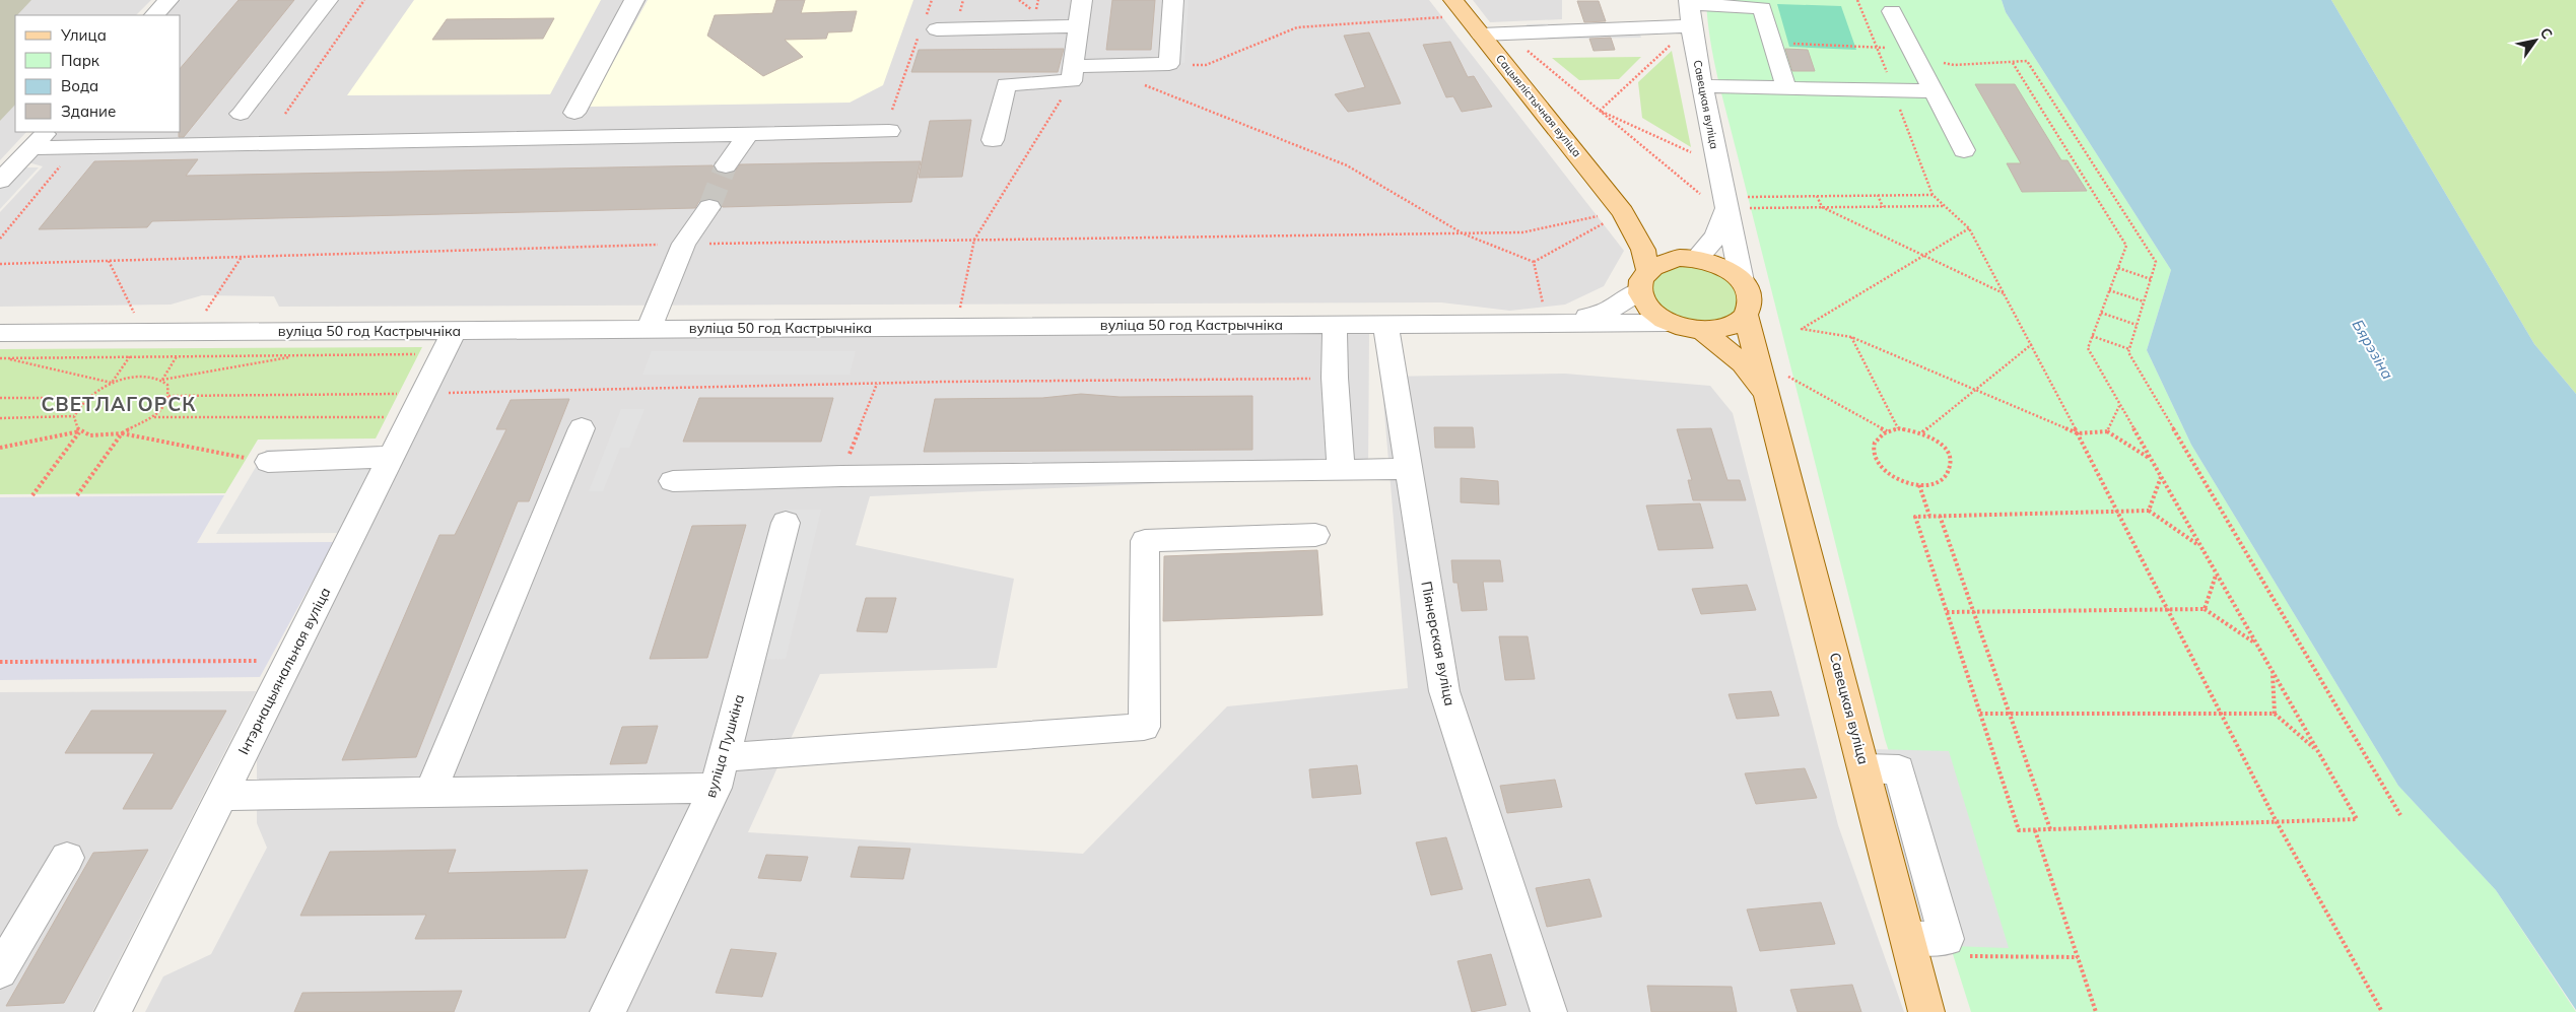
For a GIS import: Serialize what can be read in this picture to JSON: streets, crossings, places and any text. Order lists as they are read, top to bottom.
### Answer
{
  "streets": {
    "main road": ["Савецкая вуліца", "Сацыялістычная вуліца"],
    "street": [
      "вуліца 50 год Кастрычніка",
      "Піянерская вуліца",
      "Інтэрнацыянальная вуліца",
      "вуліца Пушкіна"
    ]
  },
  "crossings": [
    ["Савецкая вуліца", "Сацыялістычная вуліца"],
    ["Савецкая вуліца", "вуліца 50 год Кастрычніка"],
    ["Сацыялістычная вуліца", "вуліца 50 год Кастрычніка"],
    ["вуліца 50 год Кастрычніка", "Піянерская вуліца"],
    ["вуліца 50 год Кастрычніка", "Інтэрнацыянальная вуліца"]
  ],
  "districts": ["СВЕТЛАГОРСК"],
  "water": ["Бярэзіна"],
  "legend": [
    "Улица",
    "Парк",
    "Вода",
    "Здание"
  ],
  "north": "top right"
}
